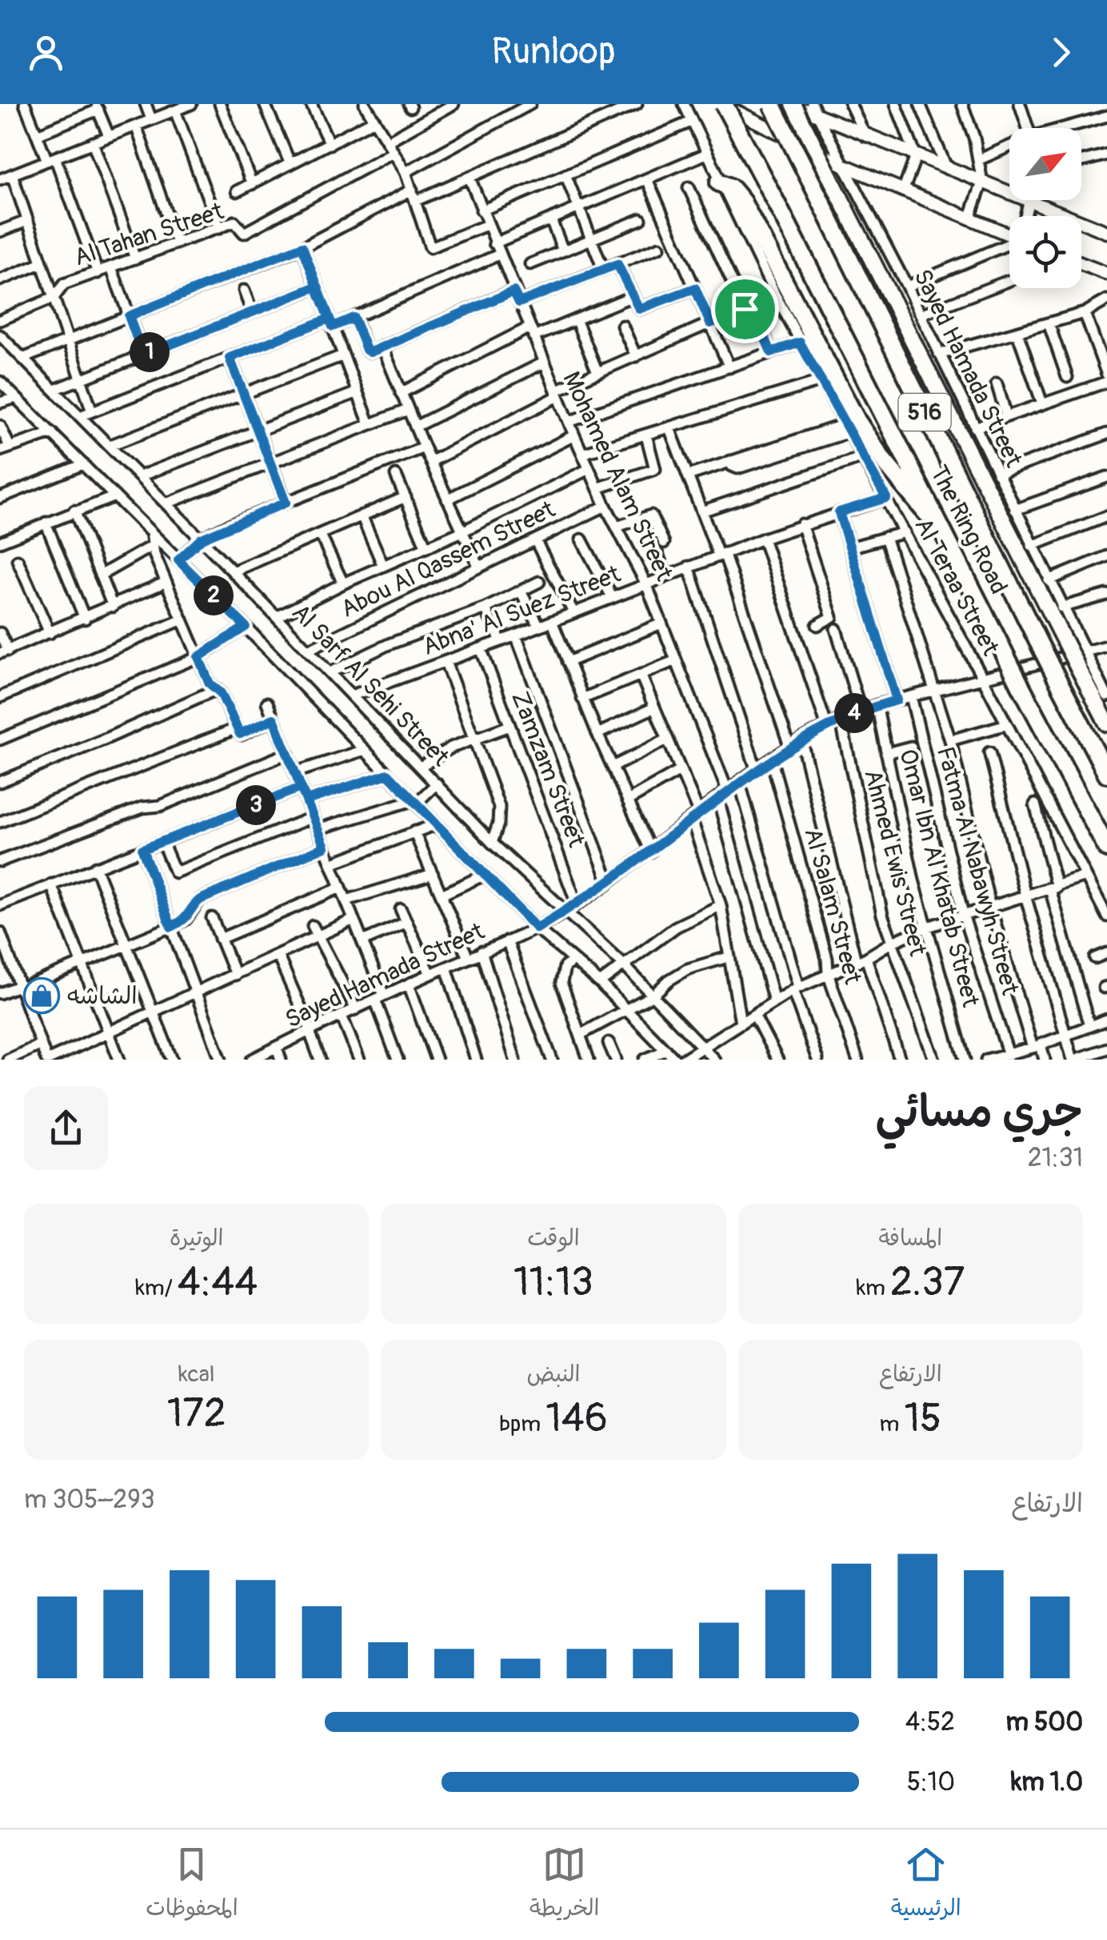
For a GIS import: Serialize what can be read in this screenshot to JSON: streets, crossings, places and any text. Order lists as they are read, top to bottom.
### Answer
{
  "streets": {
    "highway": ["516", "The Ring Road"],
    "street": [
      "Al Tahan Street",
      "Sayed Hamada Street",
      "Mohamed Alam Street",
      "Abou Al Qassem Street",
      "Al Teraa Street",
      "Abna' Al Suez Street",
      "Al Sarf Al Sehi Street",
      "Zamzam Street",
      "Ahmed Ewis Street",
      "Fatma Al Nabawyh Street",
      "Omar Ibn Al Khatab Street",
      "Al Salam Street"
    ]
  },
  "crossings": [
    ["Sayed Hamada Street", "Mohamed Alam Street"],
    ["Sayed Hamada Street", "Al Teraa Street"],
    ["Sayed Hamada Street", "Al Sarf Al Sehi Street"],
    ["Sayed Hamada Street", "Zamzam Street"],
    ["Sayed Hamada Street", "Ahmed Ewis Street"],
    ["Sayed Hamada Street", "Fatma Al Nabawyh Street"],
    ["Sayed Hamada Street", "Omar Ibn Al Khatab Street"],
    ["Sayed Hamada Street", "Al Salam Street"],
    ["Mohamed Alam Street", "Abou Al Qassem Street"],
    ["Mohamed Alam Street", "Abna' Al Suez Street"],
    ["Abou Al Qassem Street", "Al Sarf Al Sehi Street"],
    ["Al Teraa Street", "Abna' Al Suez Street"],
    ["Abna' Al Suez Street", "Al Sarf Al Sehi Street"],
    ["Abna' Al Suez Street", "Zamzam Street"]
  ],
  "places": {
    "shop": ["الشاشه"]
  },
  "north": "top right",
  "page": {
    "header": "Runloop",
    "pins": [
      "1",
      "2",
      "4",
      "3"
    ],
    "heading": ["جري مسائي", "21:31"],
    "stats": [
      ["المسافة", "2.37 km"],
      ["الوقت", "11:13"],
      ["الوتيرة", "4:44 /km"],
      ["الارتفاع", "15 m"],
      ["النبض", "146 bpm"],
      ["kcal", "172"]
    ],
    "chart": ["الارتفاع", "293–305 m"],
    "list": [
      {
        "name": "500 m",
        "note": "4:52"
      },
      {
        "name": "1.0 km",
        "note": "5:10"
      }
    ],
    "tabs": ["الرئيسية", "الخريطة", "المحفوظات"]
  }
}
